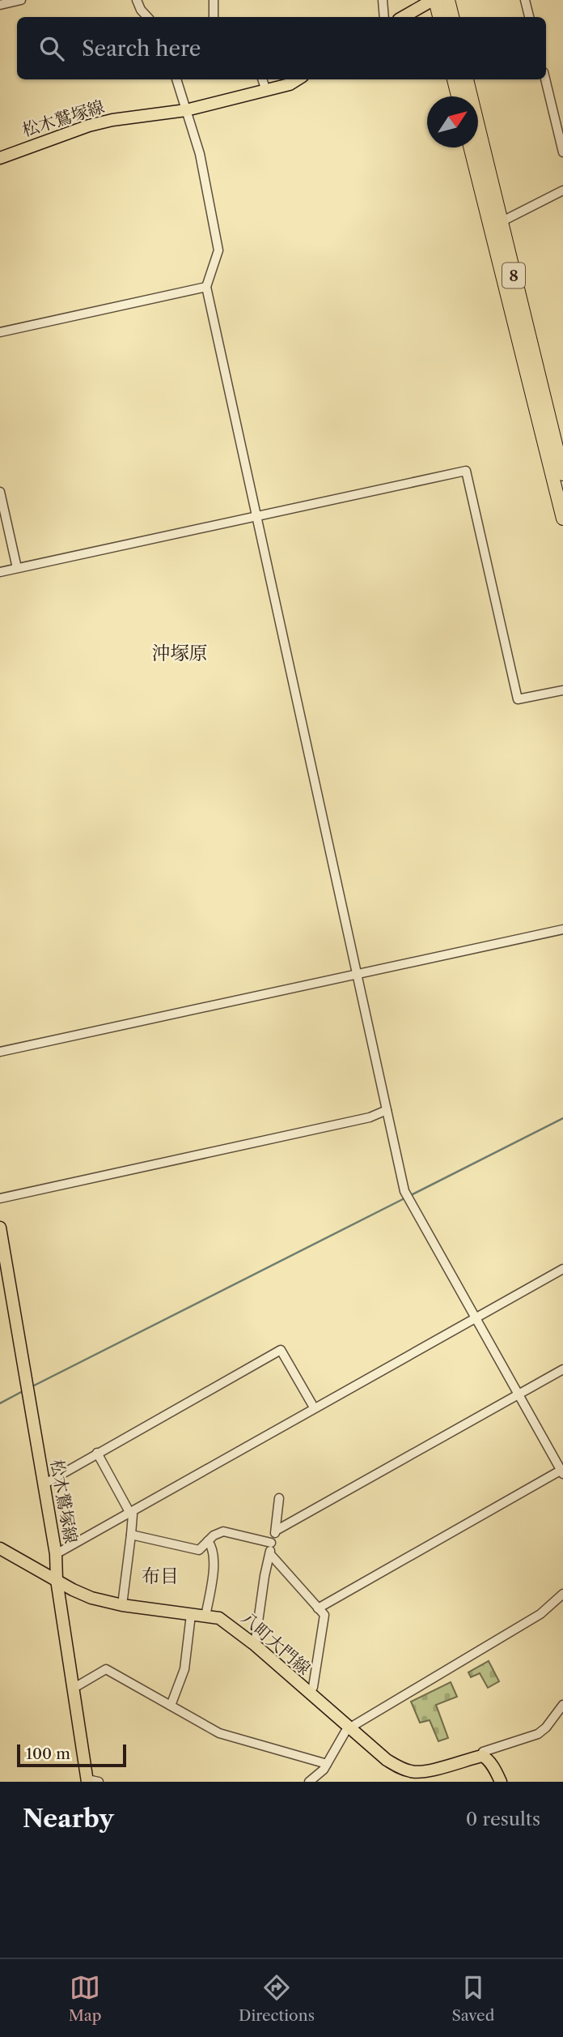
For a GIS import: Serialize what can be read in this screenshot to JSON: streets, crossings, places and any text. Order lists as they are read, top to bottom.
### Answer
{
  "streets": {
    "highway": ["8"],
    "main road": ["松木鷲塚線", "八町大門線"]
  },
  "crossings": [
    ["松木鷲塚線", "八町大門線"]
  ],
  "districts": ["沖塚原", "布目"],
  "scale_bar": "100 m",
  "north": "top right",
  "page": {
    "search": "Search here",
    "scale": "100 m",
    "heading": ["Nearby", "0 results"],
    "nav": ["Map", "Directions", "Saved"]
  }
}
